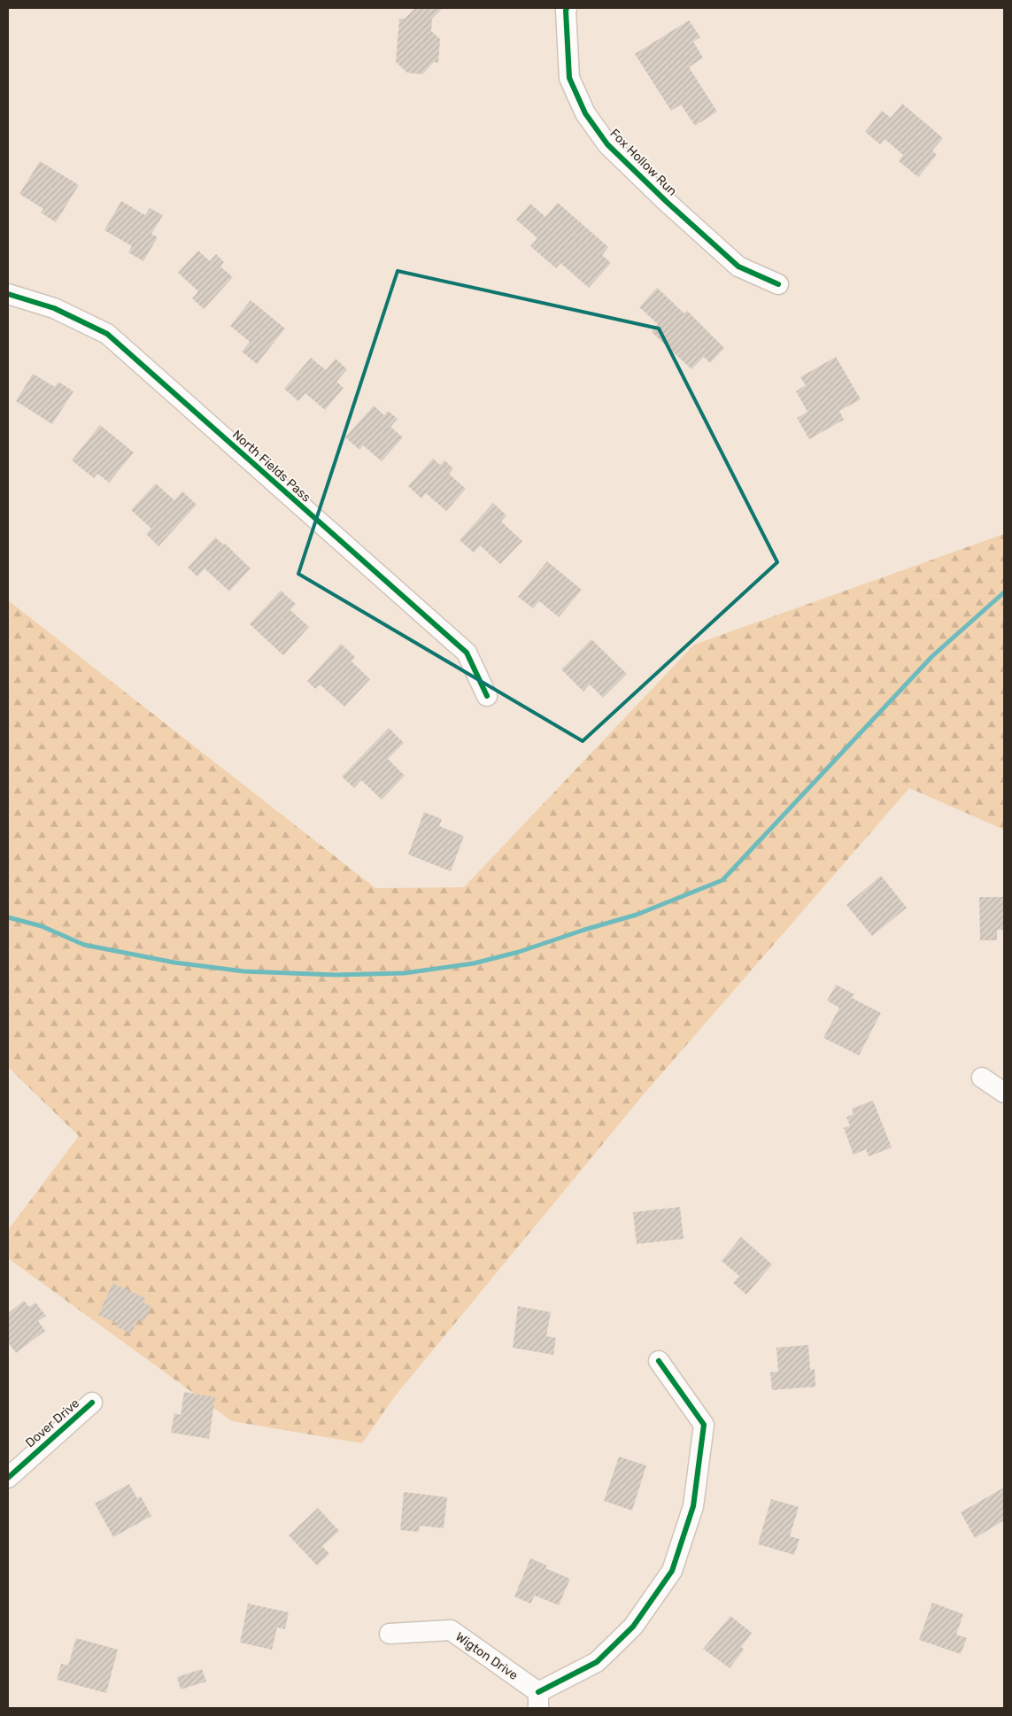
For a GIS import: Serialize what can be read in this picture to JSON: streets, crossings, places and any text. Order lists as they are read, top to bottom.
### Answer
{
  "streets": {
    "street": [
      "Fox Hollow Run",
      "North Fields Pass",
      "Dover Drive",
      "Wigton Drive"
    ]
  }
}
